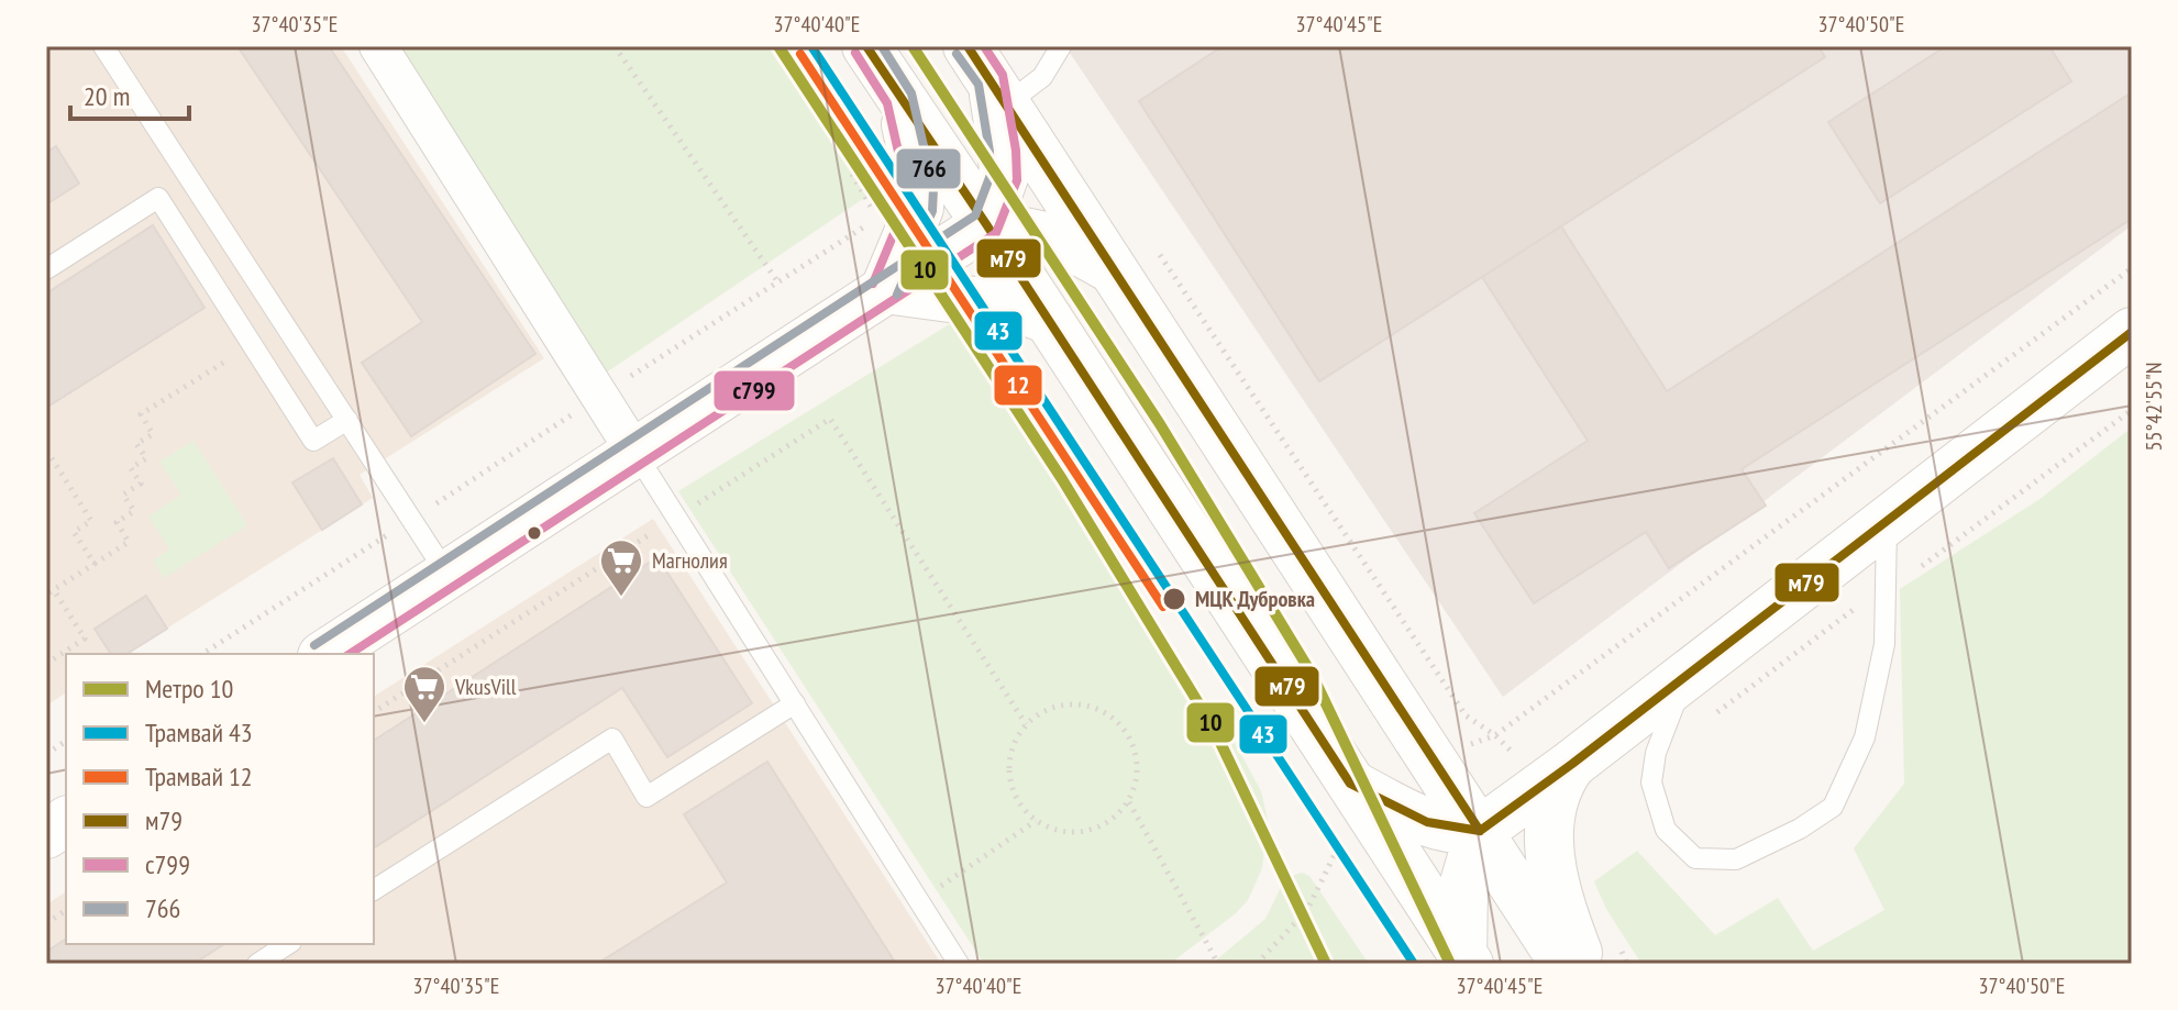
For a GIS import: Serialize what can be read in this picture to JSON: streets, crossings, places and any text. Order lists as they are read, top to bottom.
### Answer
{
  "places": {
    "supermarket": ["Магнолия", "VkusVill"],
    "other": ["МЦК Дубровка"]
  },
  "lines": [
    "metro line 10",
    "tram line 43",
    "transit line м79",
    "transit line с799",
    "transit line 766",
    "tram line 12"
  ],
  "legend": [
    "Метро 10",
    "Трамвай 43",
    "Трамвай 12",
    "м79",
    "с799",
    "766"
  ],
  "scale_bar": "20 m",
  "coordinates": [
    "37°40'35\"E",
    "37°40'40\"E",
    "37°40'45\"E",
    "37°40'50\"E",
    "55°42'55\"N"
  ]
}
